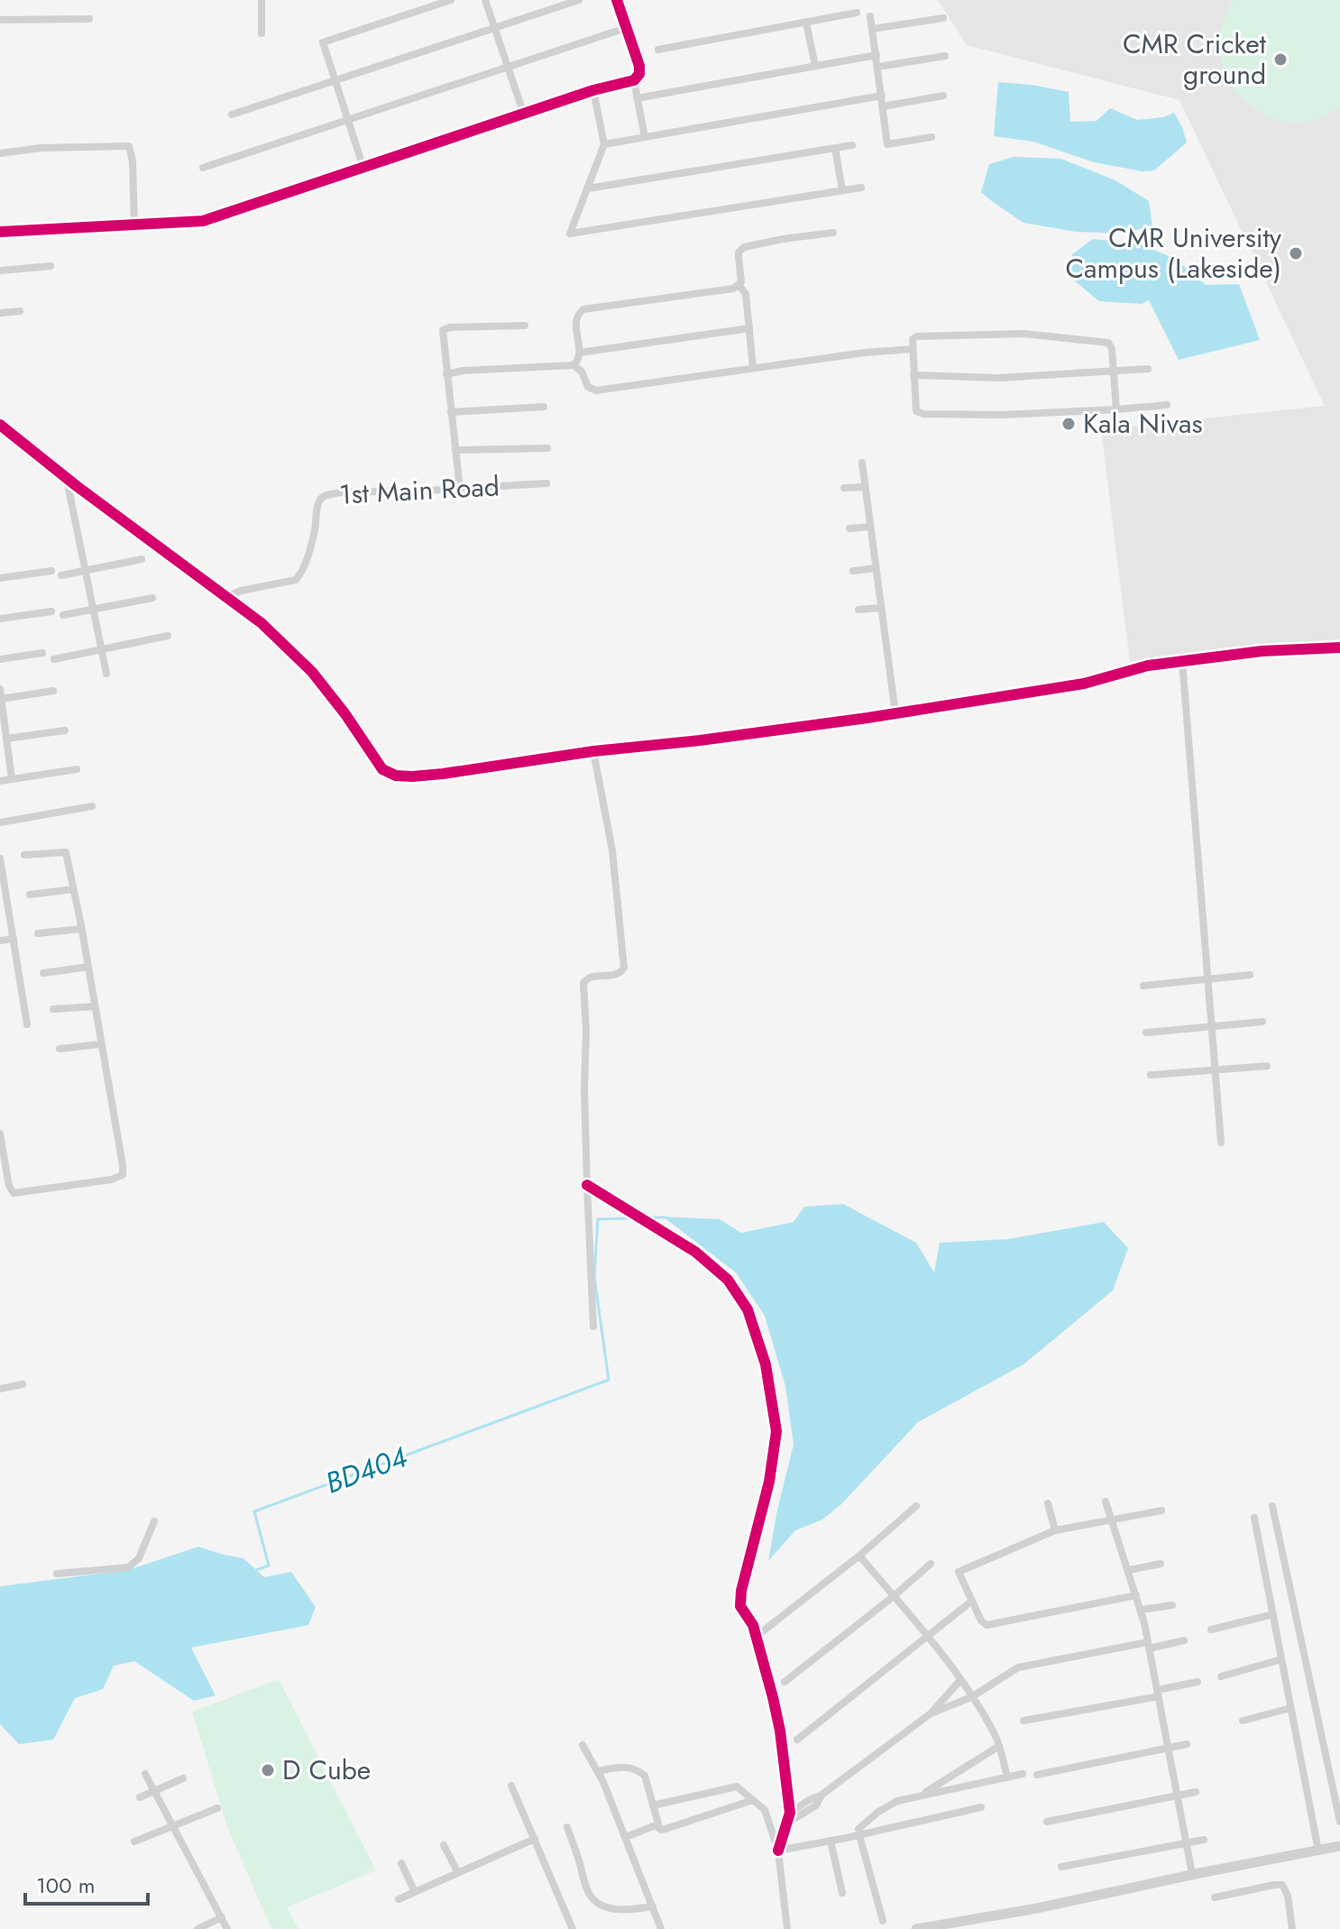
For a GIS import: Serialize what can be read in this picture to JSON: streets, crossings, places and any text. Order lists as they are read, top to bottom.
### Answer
{
  "streets": {
    "street": ["1st Main Road"]
  },
  "water": ["BD404"],
  "places": [
    "CMR Cricket ground",
    "CMR University Campus (Lakeside)",
    "Kala Nivas",
    "D Cube"
  ],
  "scale_bar": "100 m"
}
